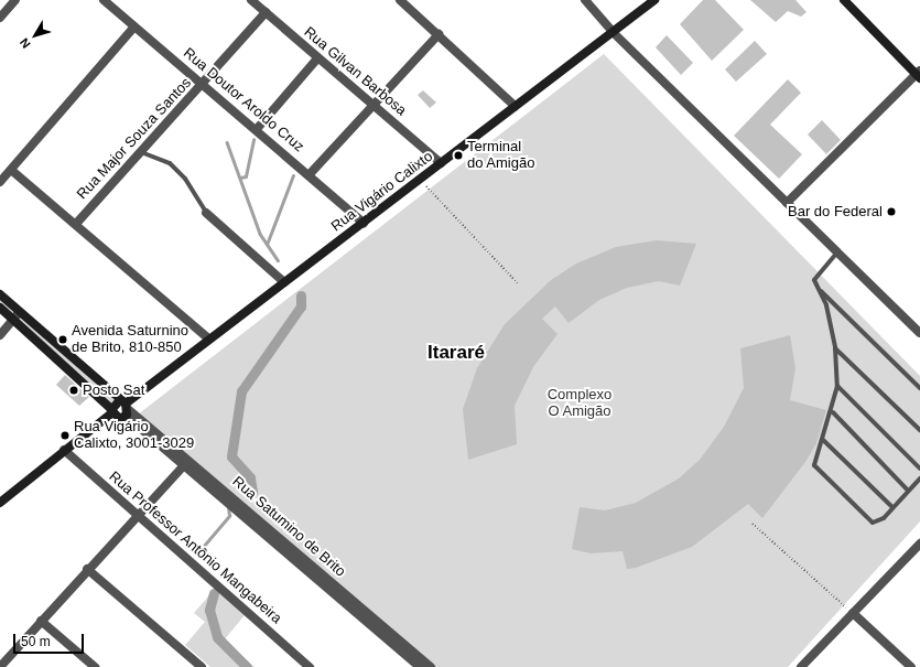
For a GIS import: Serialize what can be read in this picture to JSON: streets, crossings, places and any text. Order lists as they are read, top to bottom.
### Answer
{
  "streets": {
    "main road": ["Rua Vigário Calixto", "Rua Satumino de Brito"],
    "street": [
      "Rua Gilvan Barbosa",
      "Rua Doutor Aroldo Cruz",
      "Rua Major Souza Santos",
      "Rua Professor Antônio Mangabeira"
    ]
  },
  "crossings": [
    ["Rua Gilvan Barbosa", "Rua Major Souza Santos"],
    ["Rua Gilvan Barbosa", "Rua Vigário Calixto"],
    ["Rua Doutor Aroldo Cruz", "Rua Major Souza Santos"],
    ["Rua Doutor Aroldo Cruz", "Rua Vigário Calixto"],
    ["Rua Vigário Calixto", "Rua Satumino de Brito"]
  ],
  "districts": ["Itararé"],
  "parks": ["Complexo O Amigão"],
  "places": [
    "Terminal do Amigão",
    "Bar do Federal",
    "Avenida Saturnino de Brito, 810-850",
    "Posto Sat",
    "Rua Vigário Calixto, 3001-3029"
  ],
  "scale_bar": "50 m",
  "north": "bottom left"
}
